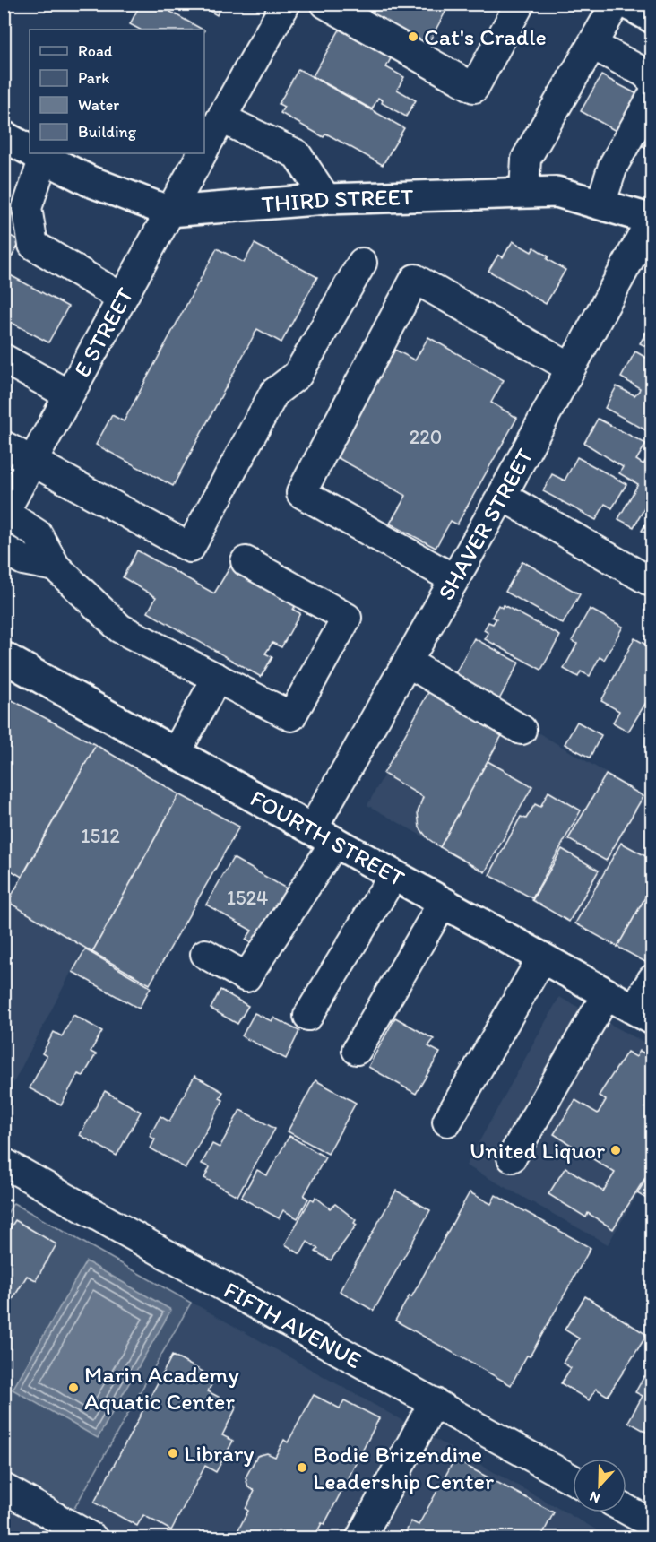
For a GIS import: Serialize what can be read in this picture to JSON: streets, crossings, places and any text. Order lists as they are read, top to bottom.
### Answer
{
  "streets": {
    "main road": ["THIRD STREET", "FOURTH STREET"],
    "street": ["E STREET", "SHAVER STREET", "FIFTH AVENUE"]
  },
  "crossings": [
    ["THIRD STREET", "E STREET"],
    ["THIRD STREET", "SHAVER STREET"],
    ["SHAVER STREET", "FOURTH STREET"]
  ],
  "places": [
    "Cat's Cradle",
    "United Liquor",
    "Marin Academy Aquatic Center",
    "Library",
    "Bodie Brizendine Leadership Center"
  ],
  "house_numbers": ["220", "1512", "1524"],
  "legend": [
    "Road",
    "Park",
    "Water",
    "Building"
  ],
  "north": "bottom"
}
